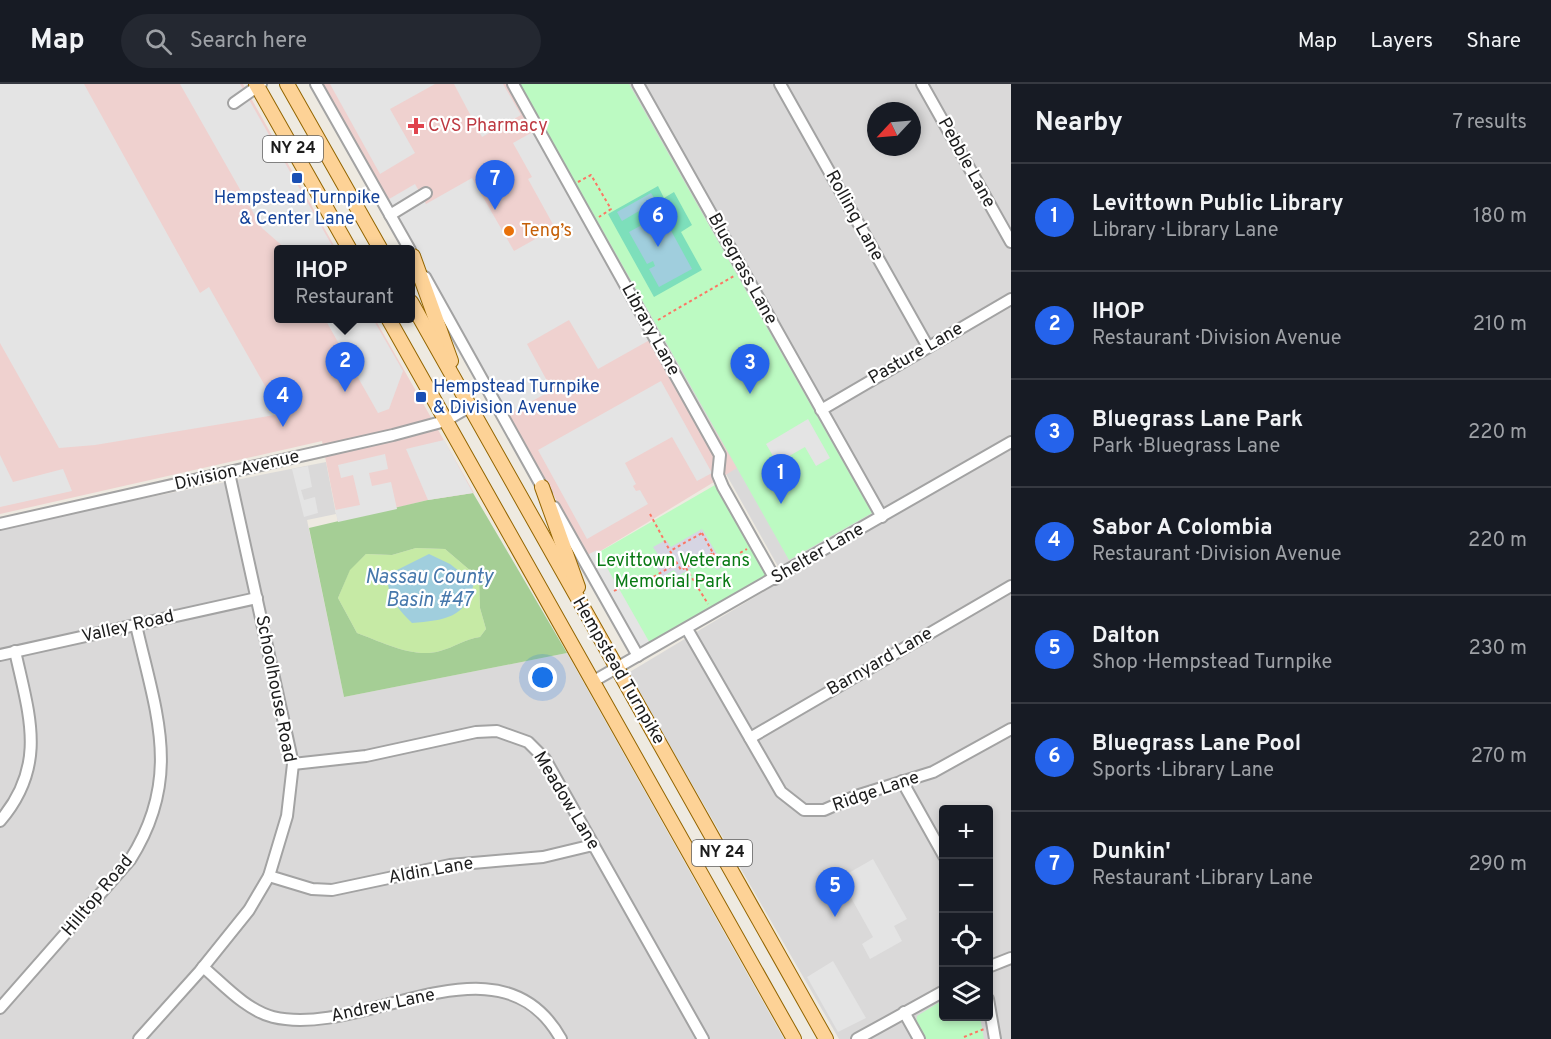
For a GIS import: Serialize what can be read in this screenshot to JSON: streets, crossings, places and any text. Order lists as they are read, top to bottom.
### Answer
{
  "streets": {
    "main road": ["NY 24", "Hempstead Turnpike"],
    "street": [
      "Pebble Lane",
      "Rolling Lane",
      "Bluegrass Lane",
      "Library Lane",
      "Pasture Lane",
      "Division Avenue",
      "Shelter Lane",
      "Valley Road",
      "Barnyard Lane",
      "Schoolhouse Road",
      "Ridge Lane",
      "Meadow Lane",
      "Aldin Lane",
      "Hilltop Road",
      "Andrew Lane"
    ]
  },
  "crossings": [
    ["Rolling Lane", "Pasture Lane"],
    ["Bluegrass Lane", "Pasture Lane"],
    ["Bluegrass Lane", "Shelter Lane"],
    ["Library Lane", "Shelter Lane"],
    ["Division Avenue", "Hempstead Turnpike"],
    ["Division Avenue", "Schoolhouse Road"],
    ["Shelter Lane", "Hempstead Turnpike"],
    ["Shelter Lane", "Ridge Lane"],
    ["Valley Road", "Schoolhouse Road"],
    ["Valley Road", "Hilltop Road"],
    ["Barnyard Lane", "Ridge Lane"],
    ["Schoolhouse Road", "Meadow Lane"],
    ["Schoolhouse Road", "Aldin Lane"],
    ["Schoolhouse Road", "Andrew Lane"],
    ["Meadow Lane", "Aldin Lane"]
  ],
  "water": ["Nassau County Basin #47"],
  "parks": ["Levittown Veterans Memorial Park"],
  "places": {
    "health": ["CVS Pharmacy"],
    "transit": ["Hempstead Turnpike & Center Lane", "Hempstead Turnpike & Division Avenue"],
    "other": ["Teng’s"]
  },
  "north": "bottom left",
  "page": {
    "header": "Map",
    "search": "Search here",
    "nav": ["Map", "Layers", "Share"],
    "heading": ["Nearby", "7 results"],
    "pins": [
      "7",
      "6",
      "2",
      "3",
      "4",
      "1",
      "5"
    ],
    "list": [
      {
        "mark": "1",
        "name": "Levittown Public Library",
        "note": "Library · Library Lane",
        "value": "180 m"
      },
      {
        "mark": "2",
        "name": "IHOP",
        "note": "Restaurant · Division Avenue",
        "value": "210 m"
      },
      {
        "mark": "3",
        "name": "Bluegrass Lane Park",
        "note": "Park · Bluegrass Lane",
        "value": "220 m"
      },
      {
        "mark": "4",
        "name": "Sabor A Colombia",
        "note": "Restaurant · Division Avenue",
        "value": "220 m"
      },
      {
        "mark": "5",
        "name": "Dalton",
        "note": "Shop · Hempstead Turnpike",
        "value": "230 m"
      },
      {
        "mark": "6",
        "name": "Bluegrass Lane Pool",
        "note": "Sports · Library Lane",
        "value": "270 m"
      },
      {
        "mark": "7",
        "name": "Dunkin'",
        "note": "Restaurant · Library Lane",
        "value": "290 m"
      }
    ],
    "popup": ["IHOP", "Restaurant"],
    "map_buttons": ["+", "−"]
  }
}
